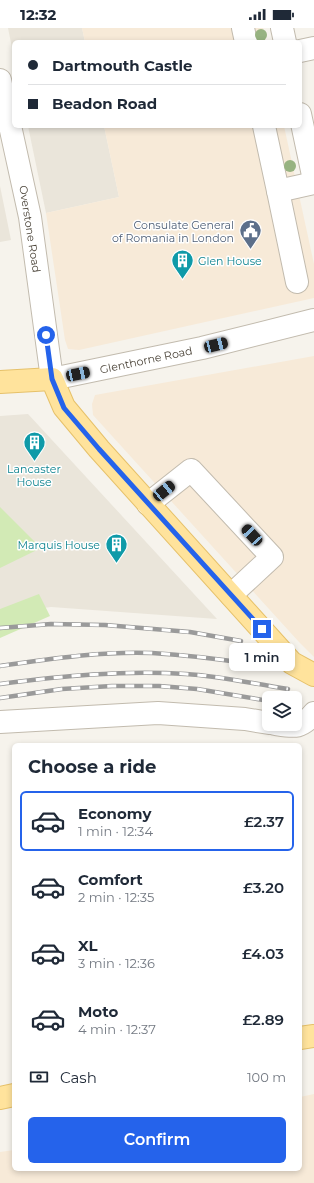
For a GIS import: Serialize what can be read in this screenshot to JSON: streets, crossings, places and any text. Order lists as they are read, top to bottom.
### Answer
{
  "streets": {
    "main road": ["Glenthorne Road"],
    "street": ["Overstone Road"]
  },
  "crossings": [
    ["Overstone Road", "Glenthorne Road"]
  ],
  "places": {
    "public building": ["Consulate General of Romania in London"],
    "building": ["Glen House", "Lancaster House", "Marquis House"]
  },
  "page": {
    "status": "12:32",
    "banner": ["Dartmouth Castle", "Beadon Road"],
    "bubble": "1 min",
    "heading": "Choose a ride",
    "list": [
      {
        "name": "Economy",
        "note": "1 min · 12:34",
        "value": "£2.37"
      },
      {
        "name": "Comfort",
        "note": "2 min · 12:35",
        "value": "£3.20"
      },
      {
        "name": "XL",
        "note": "3 min · 12:36",
        "value": "£4.03"
      },
      {
        "name": "Moto",
        "note": "4 min · 12:37",
        "value": "£2.89"
      }
    ],
    "pay": ["Cash", "100 m"],
    "buttons": "Confirm"
  }
}
